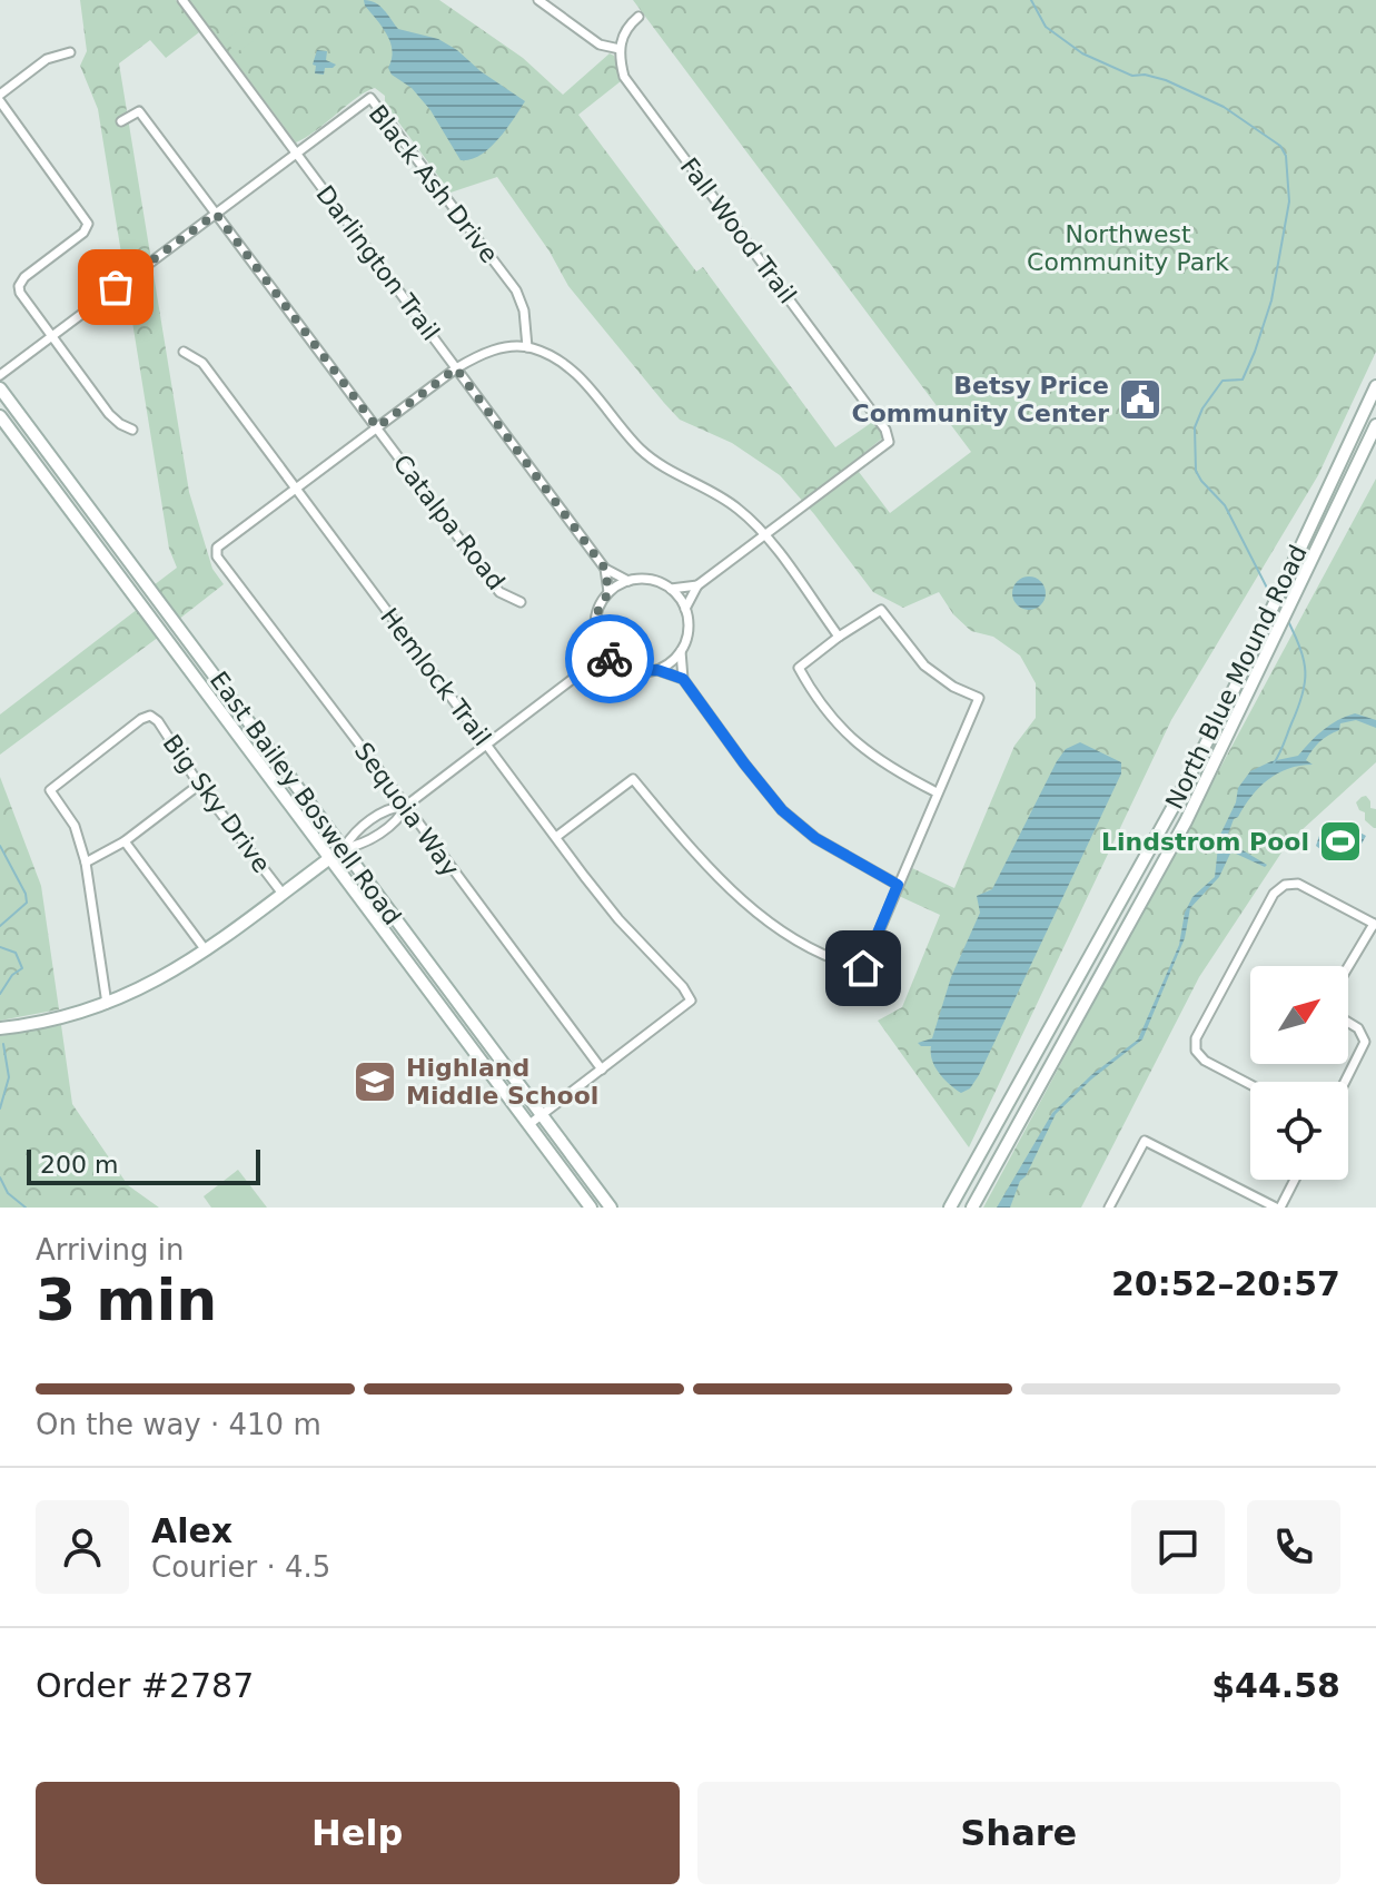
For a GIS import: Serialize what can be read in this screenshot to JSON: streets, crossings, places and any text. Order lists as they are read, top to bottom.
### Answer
{
  "streets": {
    "main road": ["North Blue Mound Road", "East Bailey Boswell Road"],
    "street": [
      "Black Ash Drive",
      "Fall Wood Trail",
      "Darlington Trail",
      "Catalpa Road",
      "Hemlock Trail",
      "Big Sky Drive",
      "Sequoia Way"
    ]
  },
  "crossings": [
    ["Black Ash Drive", "Darlington Trail"],
    ["Black Ash Drive", "Catalpa Road"],
    ["Hemlock Trail", "Sequoia Way"]
  ],
  "parks": ["Northwest Community Park"],
  "places": {
    "public building": ["Betsy Price Community Center"],
    "sports": ["Lindstrom Pool"],
    "school or university": ["Highland Middle School"]
  },
  "scale_bar": "200 m",
  "north": "top right",
  "page": {
    "scale": "200 m",
    "heading": ["3 min", "Arriving in", "20:52–20:57"],
    "panel": [
      "Alex",
      "Courier · 4.5",
      "Order #2787",
      "$44.58"
    ],
    "bar": "On the way · 410 m",
    "buttons": ["Help", "Share"]
  }
}
